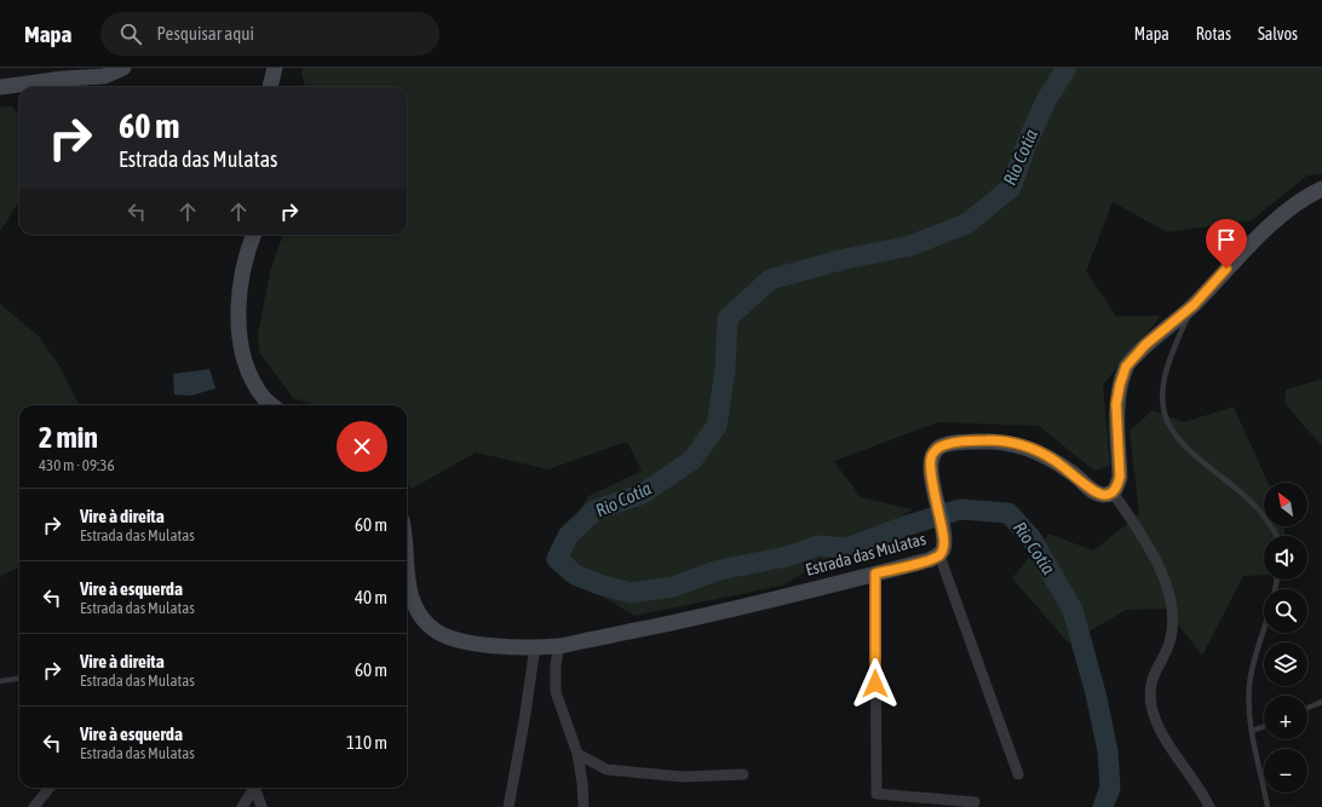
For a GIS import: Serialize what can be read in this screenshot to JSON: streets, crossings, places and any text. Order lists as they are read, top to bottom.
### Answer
{
  "streets": {
    "street": ["Estrada das Mulatas"]
  },
  "water": ["Rio Cotia"],
  "north": "top left",
  "page": {
    "header": "Mapa",
    "search": "Pesquisar aqui",
    "nav": ["Mapa", "Rotas", "Salvos"],
    "turn": ["60 m", "Estrada das Mulatas"],
    "heading": ["2 min", "430 m · 09:36"],
    "map_buttons": ["+", "−"],
    "list": [
      {
        "name": "Vire à direita",
        "note": "Estrada das Mulatas",
        "value": "60 m"
      },
      {
        "name": "Vire à esquerda",
        "note": "Estrada das Mulatas",
        "value": "40 m"
      },
      {
        "name": "Vire à direita",
        "note": "Estrada das Mulatas",
        "value": "60 m"
      },
      {
        "name": "Vire à esquerda",
        "note": "Estrada das Mulatas",
        "value": "110 m"
      }
    ]
  }
}
